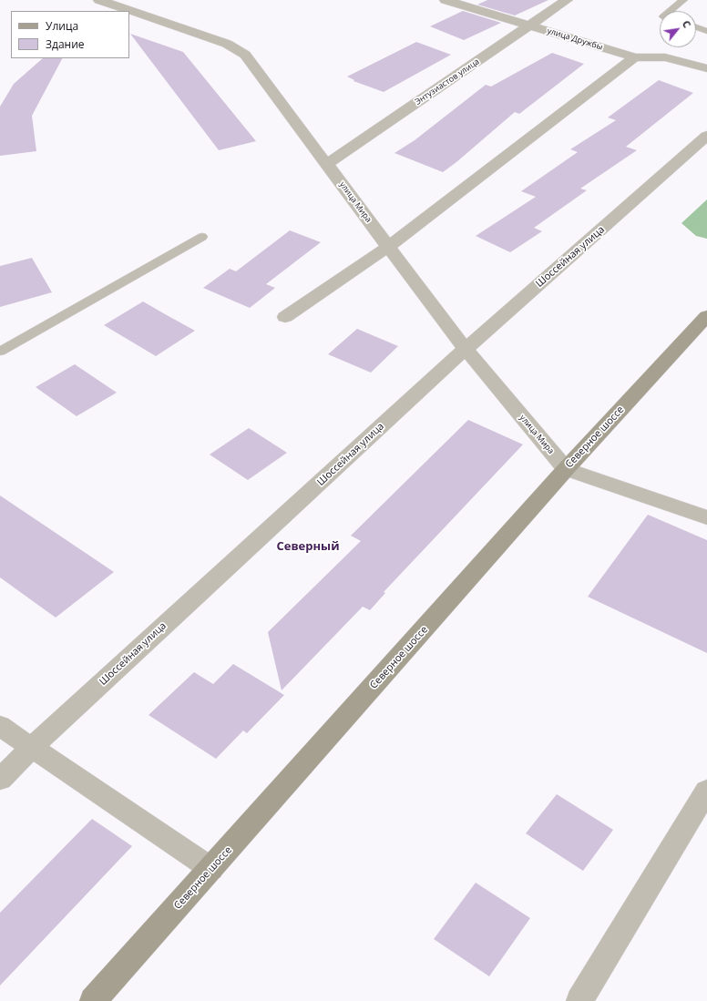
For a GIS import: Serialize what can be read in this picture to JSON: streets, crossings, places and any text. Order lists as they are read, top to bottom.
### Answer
{
  "streets": {
    "main road": ["Северное шоссе"],
    "street": [
      "улица Дружбы",
      "Энтузиастов улица",
      "улица Мира",
      "Шоссейная улица"
    ]
  },
  "crossings": [
    ["улица Дружбы", "Энтузиастов улица"],
    ["Энтузиастов улица", "улица Мира"],
    ["улица Мира", "Шоссейная улица"],
    ["улица Мира", "Северное шоссе"]
  ],
  "districts": ["Северный"],
  "legend": ["Улица", "Здание"],
  "north": "top right"
}
